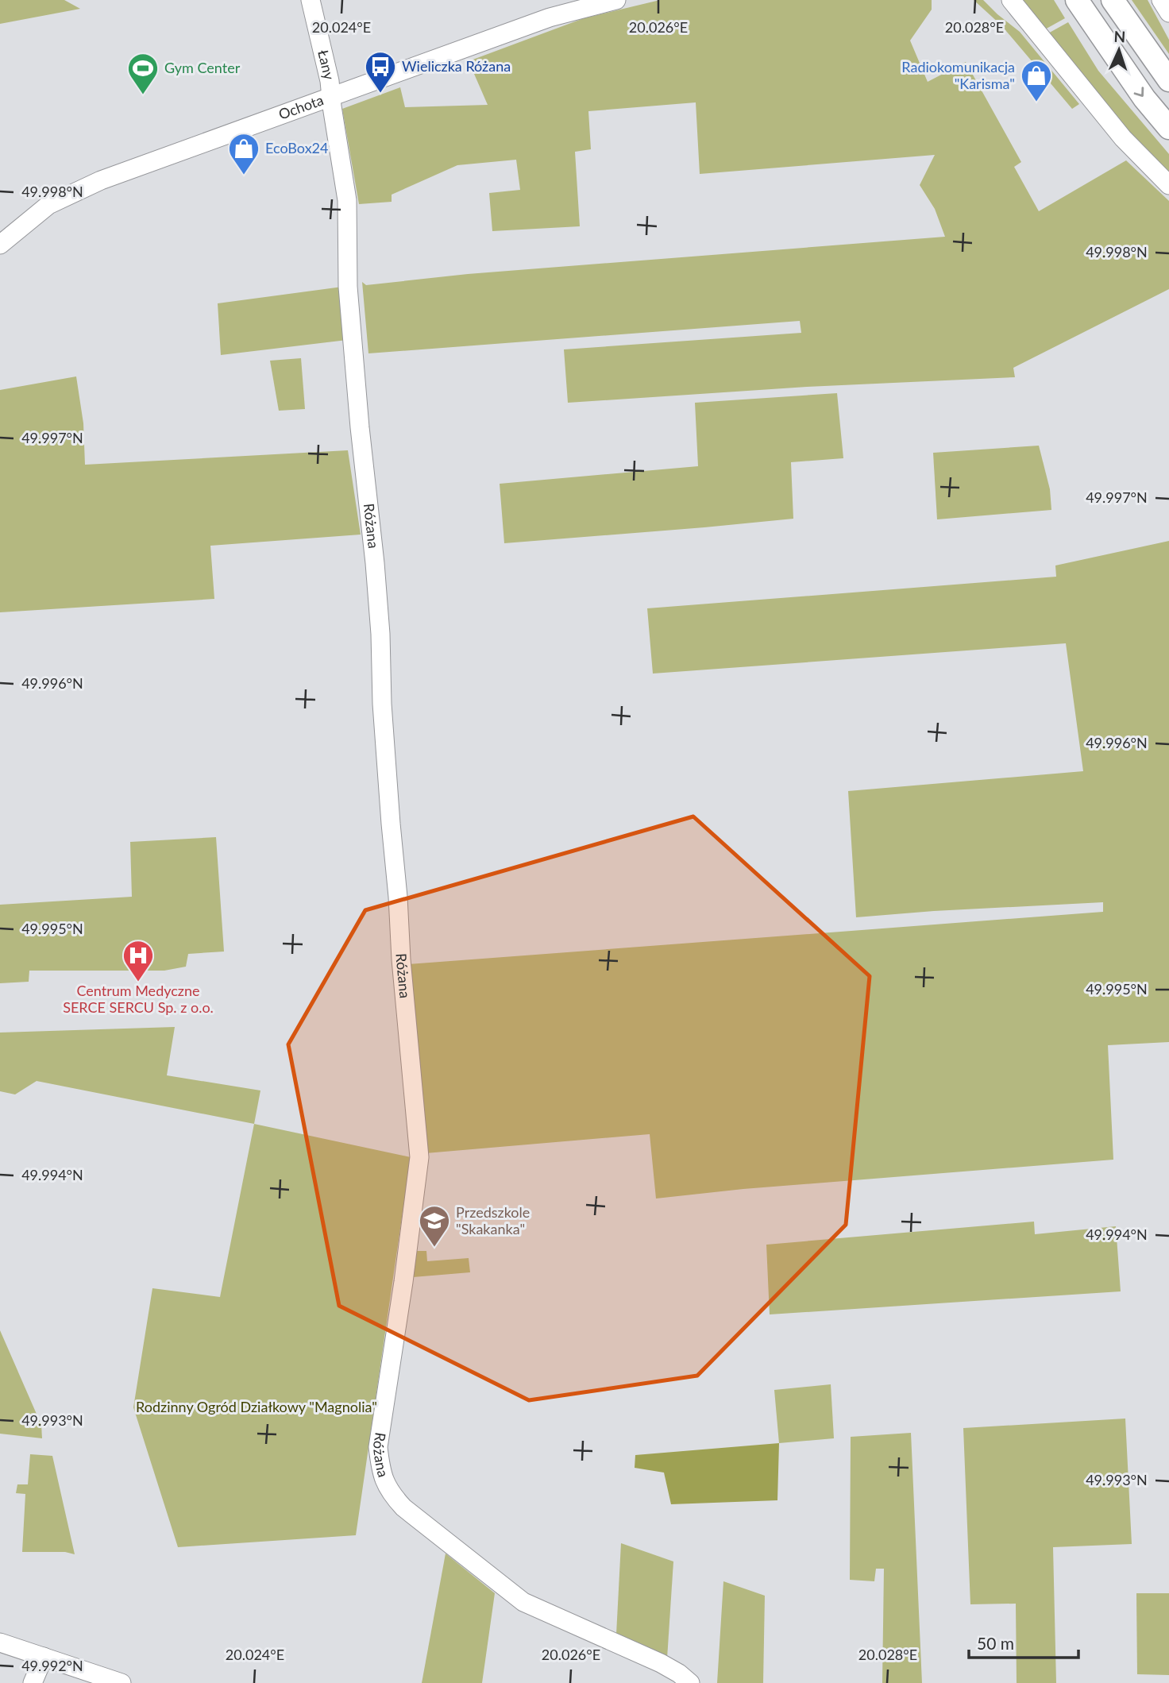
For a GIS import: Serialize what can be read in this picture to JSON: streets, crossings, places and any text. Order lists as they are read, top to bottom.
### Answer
{
  "streets": {
    "street": ["Łany", "Ochota", "Różana"]
  },
  "crossings": [
    ["Łany", "Ochota"],
    ["Łany", "Różana"],
    ["Ochota", "Różana"]
  ],
  "parks": ["Rodzinny Ogród Działkowy \"Magnolia\""],
  "places": {
    "bus stop": ["Wieliczka Różana"],
    "sports": ["Gym Center"],
    "shop": ["Radiokomunikacja \"Karisma\"", "EcoBox24"],
    "hospital": ["Centrum Medyczne SERCE SERCU Sp. z o.o."],
    "school or university": ["Przedszkole \"Skakanka\""]
  },
  "scale_bar": "50 m",
  "north": "top",
  "coordinates": [
    "20.024°E",
    "20.026°E",
    "20.028°E",
    "49.998°N",
    "49.997°N",
    "49.996°N",
    "49.995°N",
    "49.994°N",
    "49.993°N",
    "49.992°N"
  ]
}
